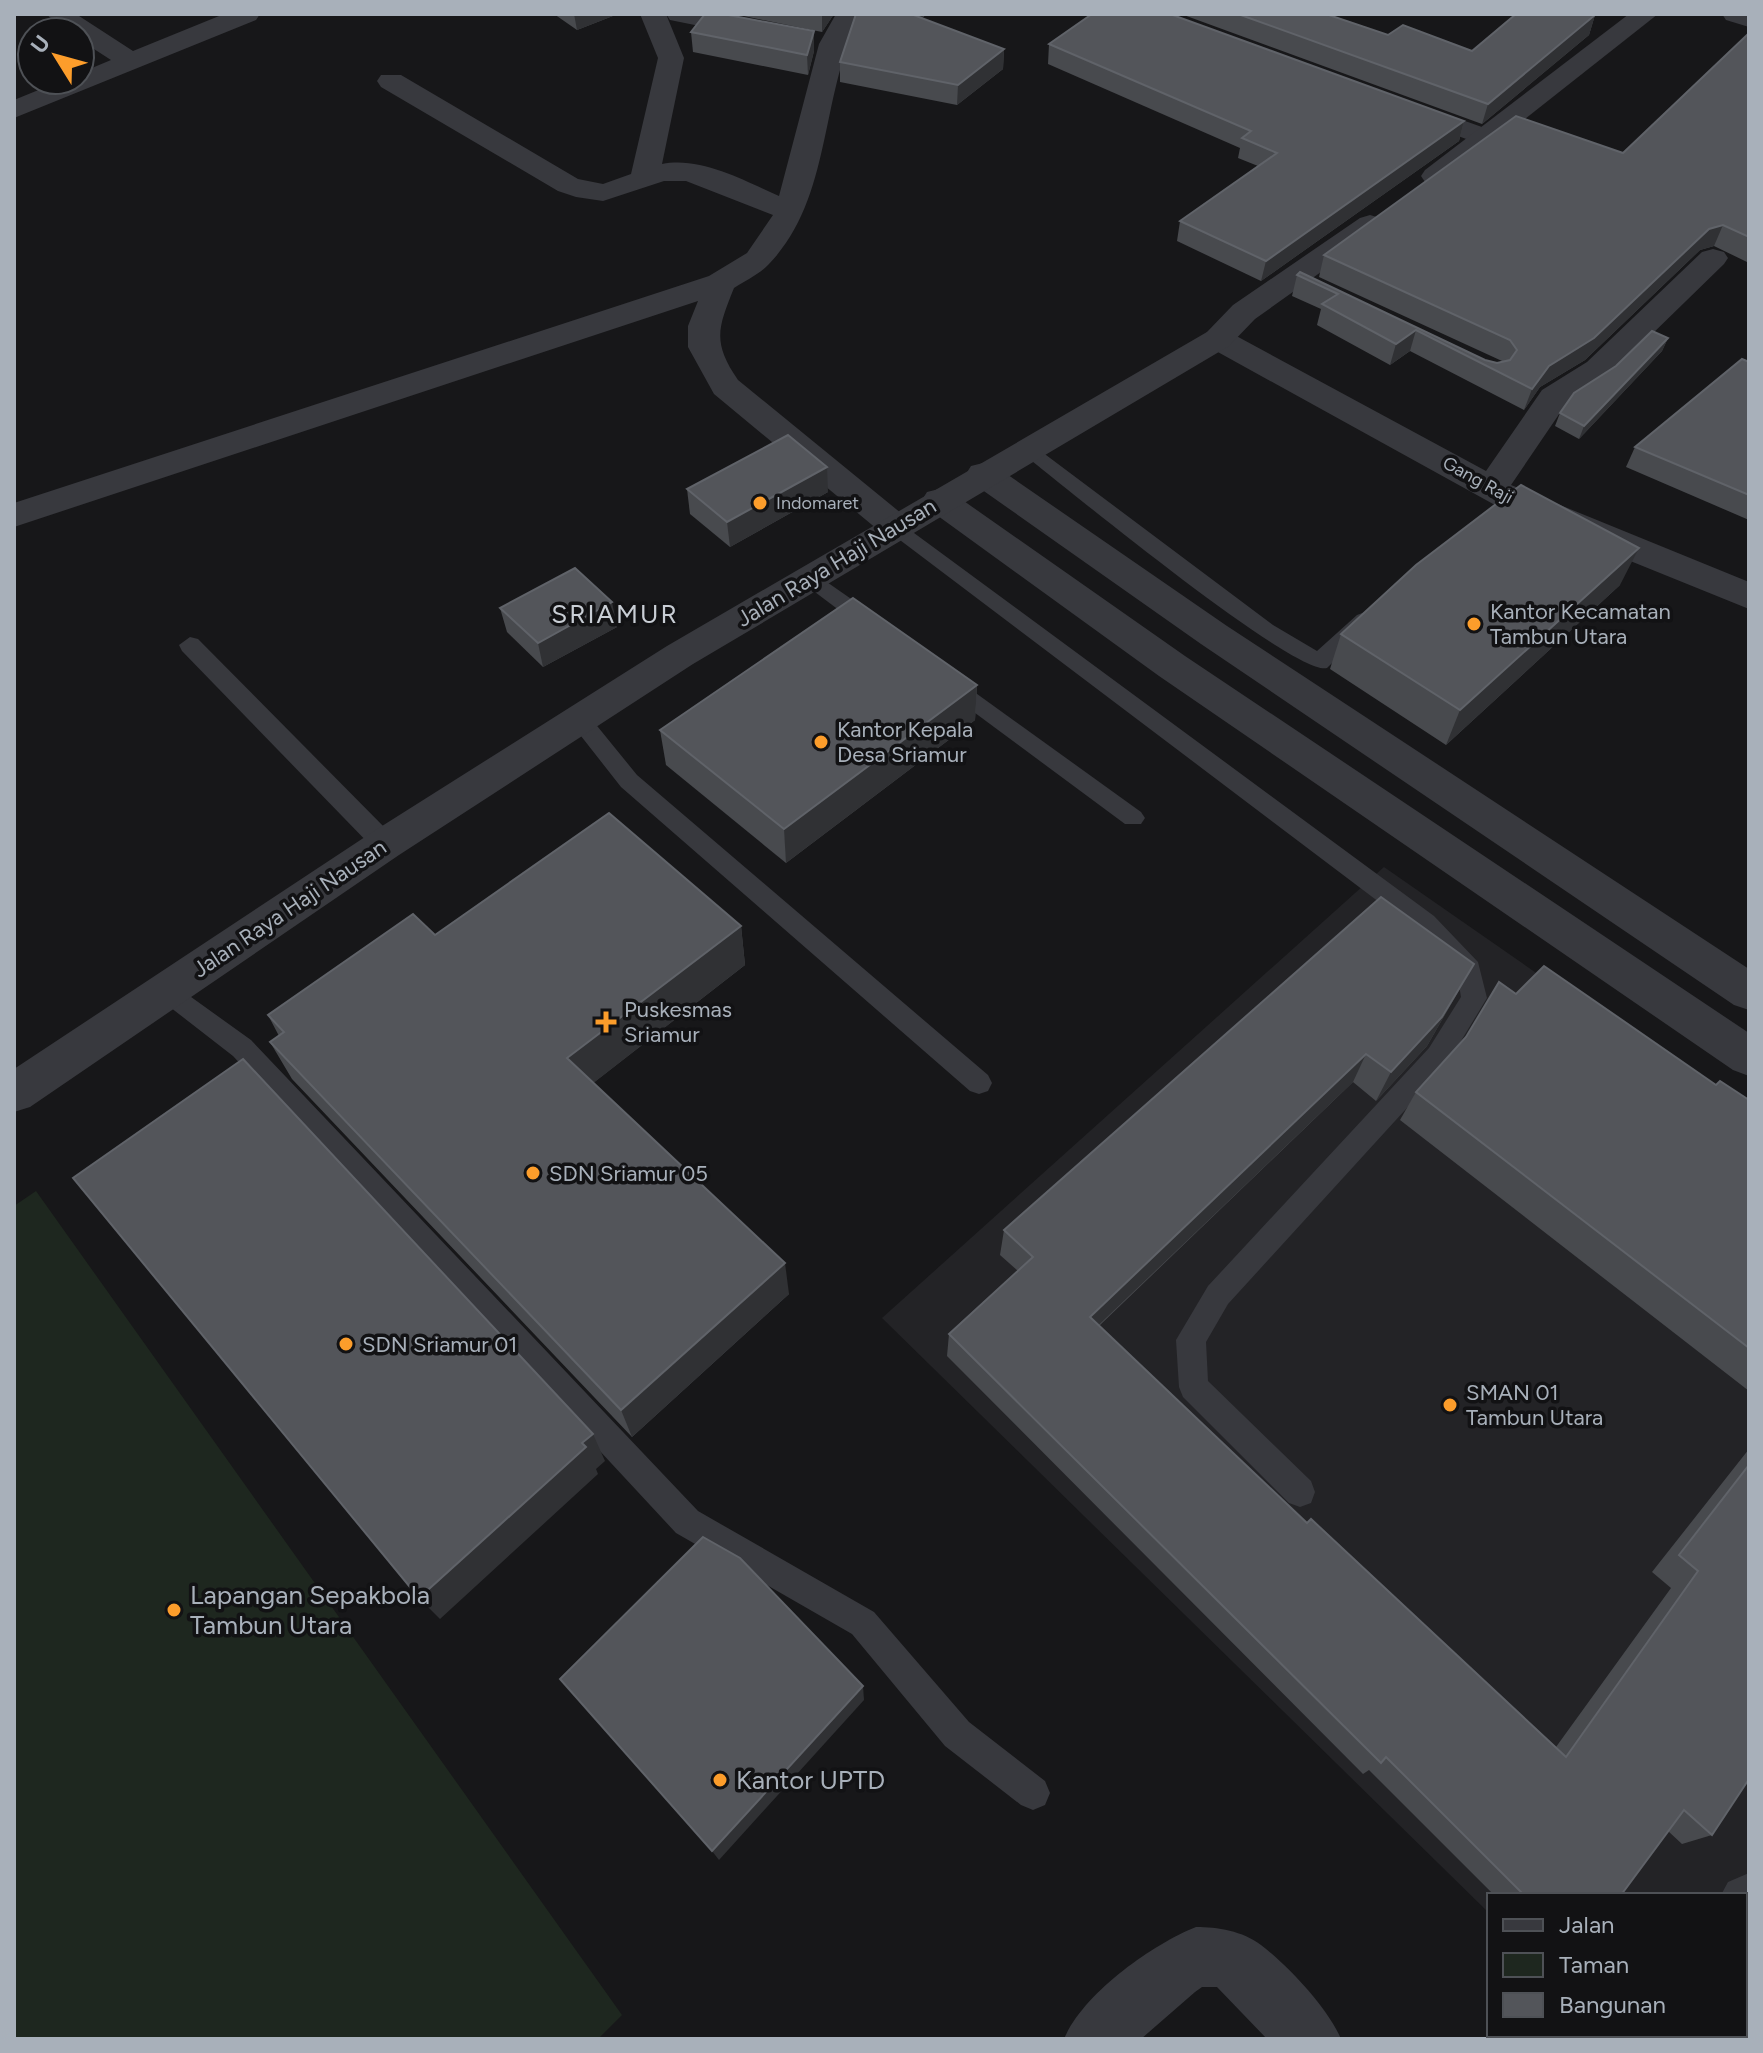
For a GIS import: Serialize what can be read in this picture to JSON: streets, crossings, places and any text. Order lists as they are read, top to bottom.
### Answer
{
  "streets": {
    "street": ["Gang Raji", "Jalan Raya Haji Nausan"]
  },
  "crossings": [
    ["Gang Raji", "Jalan Raya Haji Nausan"]
  ],
  "districts": ["SRIAMUR"],
  "places": {
    "other": [
      "Indomaret",
      "Kantor Kecamatan Tambun Utara",
      "Kantor Kepala Desa Sriamur",
      "SDN Sriamur 05",
      "SDN Sriamur 01",
      "SMAN 01 Tambun Utara",
      "Lapangan Sepakbola Tambun Utara",
      "Kantor UPTD"
    ],
    "health": ["Puskesmas Sriamur"]
  },
  "legend": ["Jalan", "Taman", "Bangunan"],
  "north": "top left"
}
